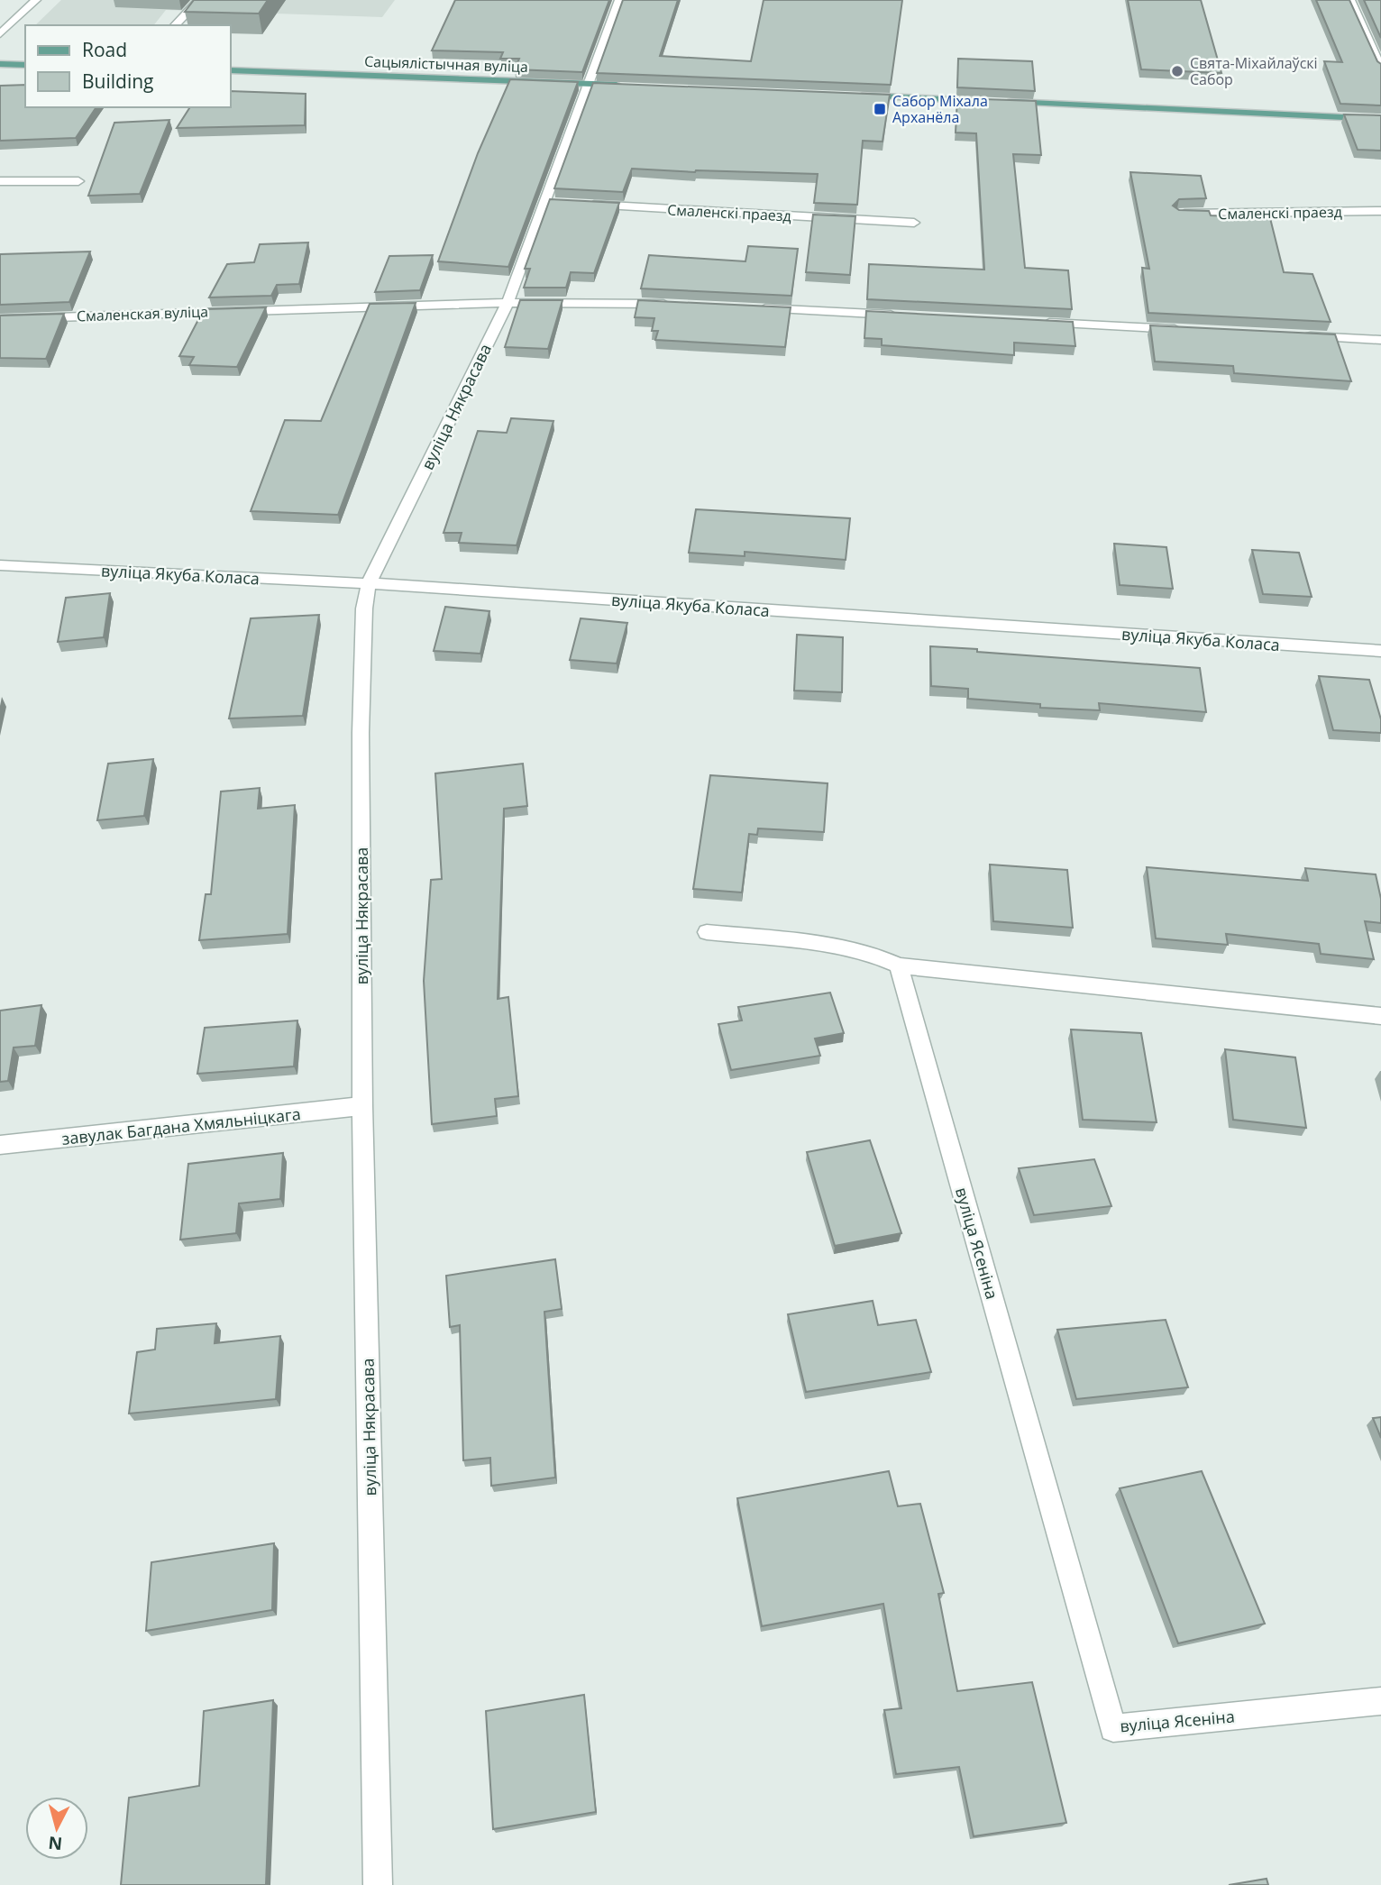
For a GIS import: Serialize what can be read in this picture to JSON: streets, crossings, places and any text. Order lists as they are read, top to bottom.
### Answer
{
  "streets": {
    "main road": ["Сацыялістычная вуліца"],
    "street": [
      "Смаленскі праезд",
      "Смаленская вуліца",
      "вуліца Някрасава",
      "вуліца Якуба Коласа",
      "завулак Багдана Хмяльніцкага",
      "вуліца Ясеніна"
    ]
  },
  "crossings": [
    ["Сацыялістычная вуліца", "вуліца Някрасава"],
    ["Смаленская вуліца", "вуліца Някрасава"],
    ["вуліца Някрасава", "вуліца Якуба Коласа"],
    ["вуліца Някрасава", "завулак Багдана Хмяльніцкага"]
  ],
  "places": {
    "other": ["Свята-Міхайлаўскі Сабор"],
    "transit": ["Сабор Міхала Арханёла"]
  },
  "legend": ["Road", "Building"],
  "north": "bottom"
}
